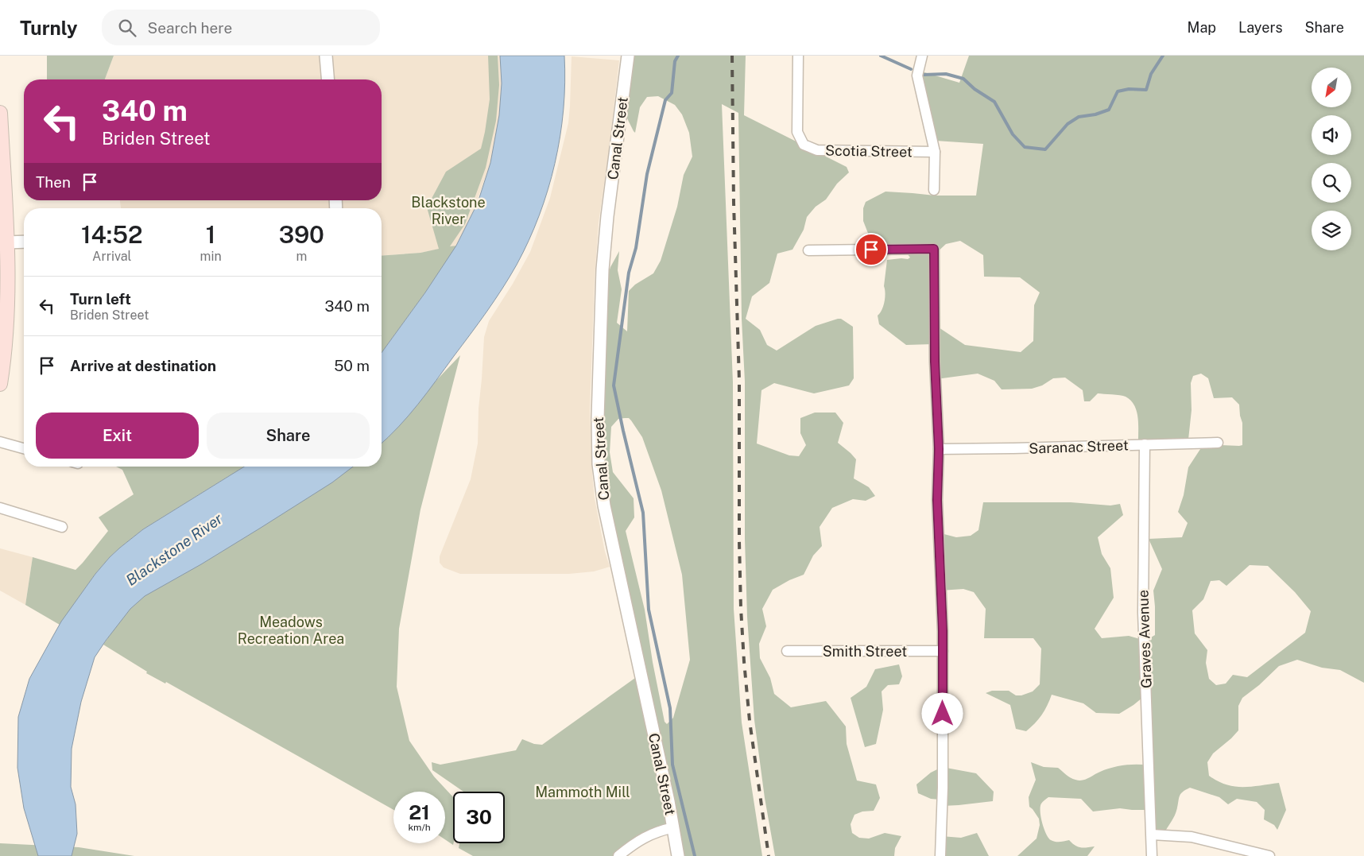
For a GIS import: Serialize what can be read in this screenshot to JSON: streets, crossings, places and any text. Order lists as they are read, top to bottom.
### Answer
{
  "streets": {
    "street": [
      "Canal Street",
      "Scotia Street",
      "Saranac Street",
      "Graves Avenue",
      "Smith Street"
    ]
  },
  "crossings": [
    ["Saranac Street", "Graves Avenue"]
  ],
  "water": ["Blackstone River"],
  "parks": ["Blackstone River", "Meadows Recreation Area", "Mammoth Mill"],
  "north": "bottom left",
  "page": {
    "header": "Turnly",
    "search": "Search here",
    "nav": ["Map", "Layers", "Share"],
    "turn": ["340 m", "Briden Street"],
    "then": "Then",
    "eta": [
      "14:52",
      "Arrival",
      "1",
      "min",
      "390",
      "m"
    ],
    "list": [
      {
        "name": "Turn left",
        "note": "Briden Street",
        "value": "340 m"
      },
      {
        "name": "Arrive at destination",
        "value": "50 m"
      }
    ],
    "buttons": ["Exit", "Share"],
    "speed": "21 km/h",
    "limit": "30"
  }
}
